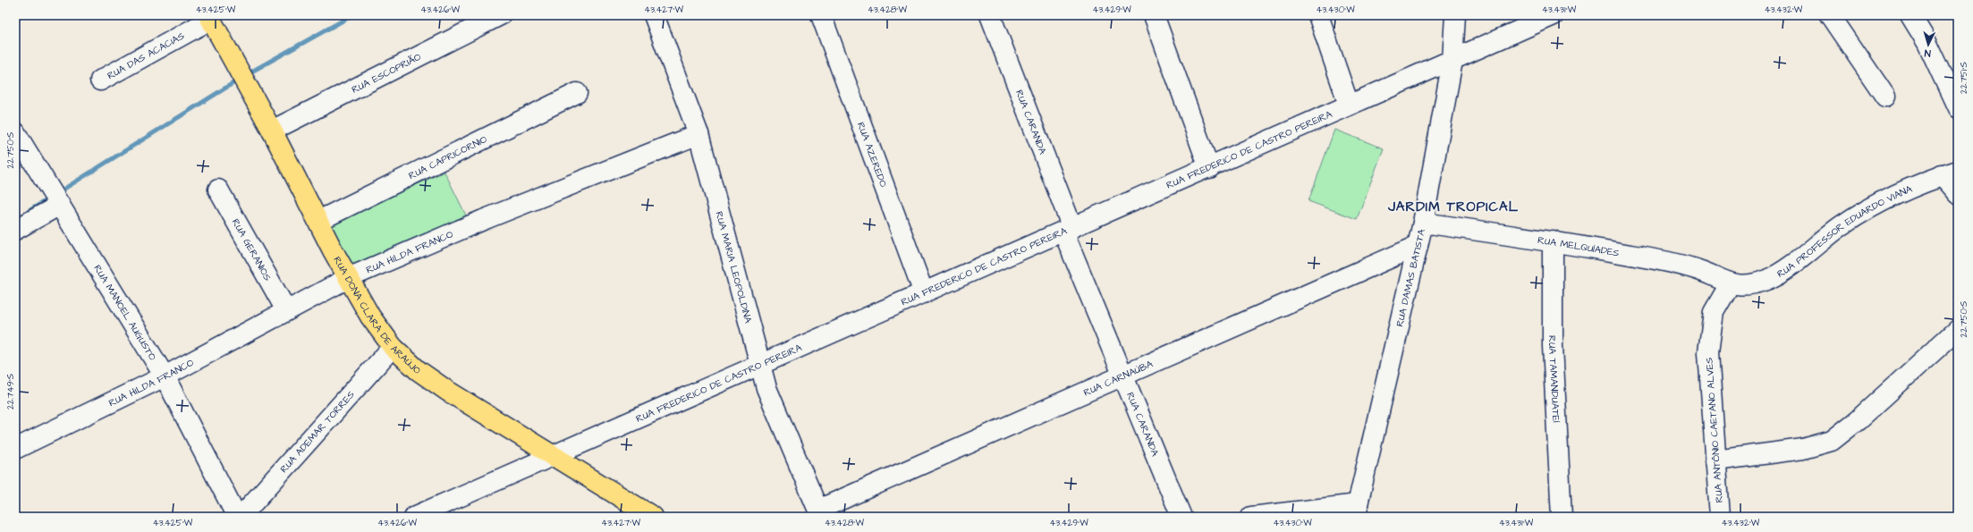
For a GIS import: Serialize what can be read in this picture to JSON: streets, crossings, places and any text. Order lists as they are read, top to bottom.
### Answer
{
  "streets": {
    "main road": ["RUA DONA CLARA DE ARAÚJO"],
    "street": [
      "RUA DAS ACACIAS",
      "RUA ESCOPRIÃO",
      "RUA CARANDA",
      "RUA FREDERICO DE CASTRO PEREIRA",
      "RUA AZEREDO",
      "RUA CAPRICORNIO",
      "RUA PROFESSOR EDUARDO VIANA",
      "RUA MELQUÍADES",
      "RUA GERANIOS",
      "RUA HILDA FRANCO",
      "RUA MARIA LEOPOLDINA",
      "RUA DAMAS BATISTA",
      "RUA MANOEL AUGUSTO",
      "RUA CARNAÚBA",
      "RUA TAMANDUATEÍ",
      "RUA ANTÔNIO CAETANO ALVES",
      "RUA ADEMAR TORRES"
    ]
  },
  "crossings": [
    ["RUA DAS ACACIAS", "RUA DONA CLARA DE ARAÚJO"],
    ["RUA ESCOPRIÃO", "RUA DONA CLARA DE ARAÚJO"],
    ["RUA CARANDA", "RUA FREDERICO DE CASTRO PEREIRA"],
    ["RUA CARANDA", "RUA CARNAÚBA"],
    ["RUA FREDERICO DE CASTRO PEREIRA", "RUA AZEREDO"],
    ["RUA FREDERICO DE CASTRO PEREIRA", "RUA MARIA LEOPOLDINA"],
    ["RUA FREDERICO DE CASTRO PEREIRA", "RUA DAMAS BATISTA"],
    ["RUA FREDERICO DE CASTRO PEREIRA", "RUA DONA CLARA DE ARAÚJO"],
    ["RUA CAPRICORNIO", "RUA DONA CLARA DE ARAÚJO"],
    ["RUA PROFESSOR EDUARDO VIANA", "RUA MELQUÍADES"],
    ["RUA PROFESSOR EDUARDO VIANA", "RUA ANTÔNIO CAETANO ALVES"],
    ["RUA MELQUÍADES", "RUA DAMAS BATISTA"],
    ["RUA MELQUÍADES", "RUA TAMANDUATEÍ"],
    ["RUA MELQUÍADES", "RUA ANTÔNIO CAETANO ALVES"],
    ["RUA GERANIOS", "RUA HILDA FRANCO"],
    ["RUA HILDA FRANCO", "RUA MARIA LEOPOLDINA"],
    ["RUA HILDA FRANCO", "RUA MANOEL AUGUSTO"],
    ["RUA HILDA FRANCO", "RUA DONA CLARA DE ARAÚJO"],
    ["RUA MARIA LEOPOLDINA", "RUA CARNAÚBA"],
    ["RUA DAMAS BATISTA", "RUA CARNAÚBA"],
    ["RUA DONA CLARA DE ARAÚJO", "RUA ADEMAR TORRES"]
  ],
  "districts": ["JARDIM TROPICAL"],
  "north": "bottom",
  "coordinates": [
    "43.425°W",
    "43.426°W",
    "43.427°W",
    "43.428°W",
    "43.429°W",
    "43.430°W",
    "43.431°W",
    "43.432°W",
    "22.751°S",
    "22.750°S",
    "22.749°S"
  ]
}
